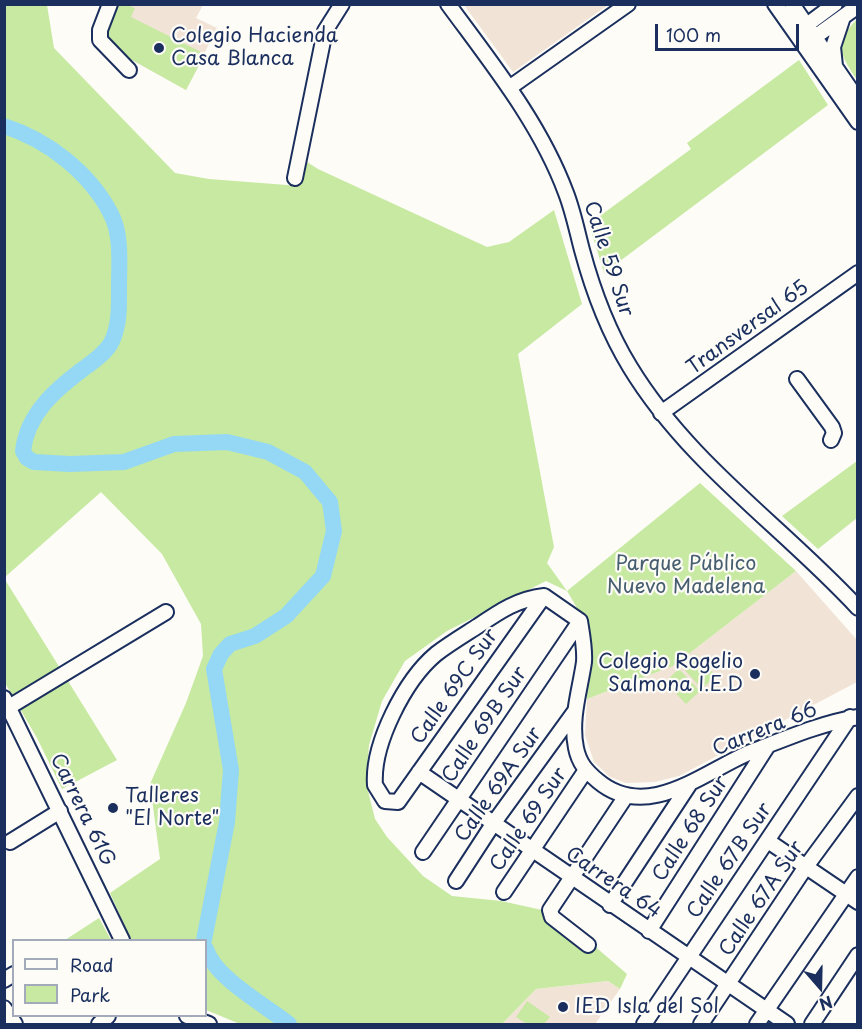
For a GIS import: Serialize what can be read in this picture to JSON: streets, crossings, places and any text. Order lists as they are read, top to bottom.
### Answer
{
  "streets": {
    "street": [
      "Calle 59 Sur",
      "Transversal 65",
      "Calle 69C Sur",
      "Calle 69B Sur",
      "Carrera 66",
      "Calle 69A Sur",
      "Carrera 61G",
      "Calle 69 Sur",
      "Calle 68 Sur",
      "Calle 67B Sur",
      "Carrera 64",
      "Calle 67A Sur"
    ]
  },
  "crossings": [
    ["Calle 59 Sur", "Transversal 65"],
    ["Calle 69C Sur", "Carrera 64"],
    ["Calle 69B Sur", "Carrera 64"],
    ["Carrera 66", "Calle 68 Sur"],
    ["Carrera 66", "Calle 67B Sur"],
    ["Calle 69A Sur", "Carrera 64"],
    ["Calle 69 Sur", "Carrera 64"],
    ["Calle 68 Sur", "Carrera 64"],
    ["Calle 67B Sur", "Carrera 64"],
    ["Carrera 64", "Calle 67A Sur"]
  ],
  "parks": ["Parque Público Nuevo Madelena"],
  "places": [
    "Colegio Hacienda Casa Blanca",
    "Colegio Rogelio Salmona I.E.D",
    "Talleres \"El Norte\"",
    "IED Isla del Sol"
  ],
  "legend": ["Road", "Park"],
  "scale_bar": "100 m",
  "north": "bottom"
}
